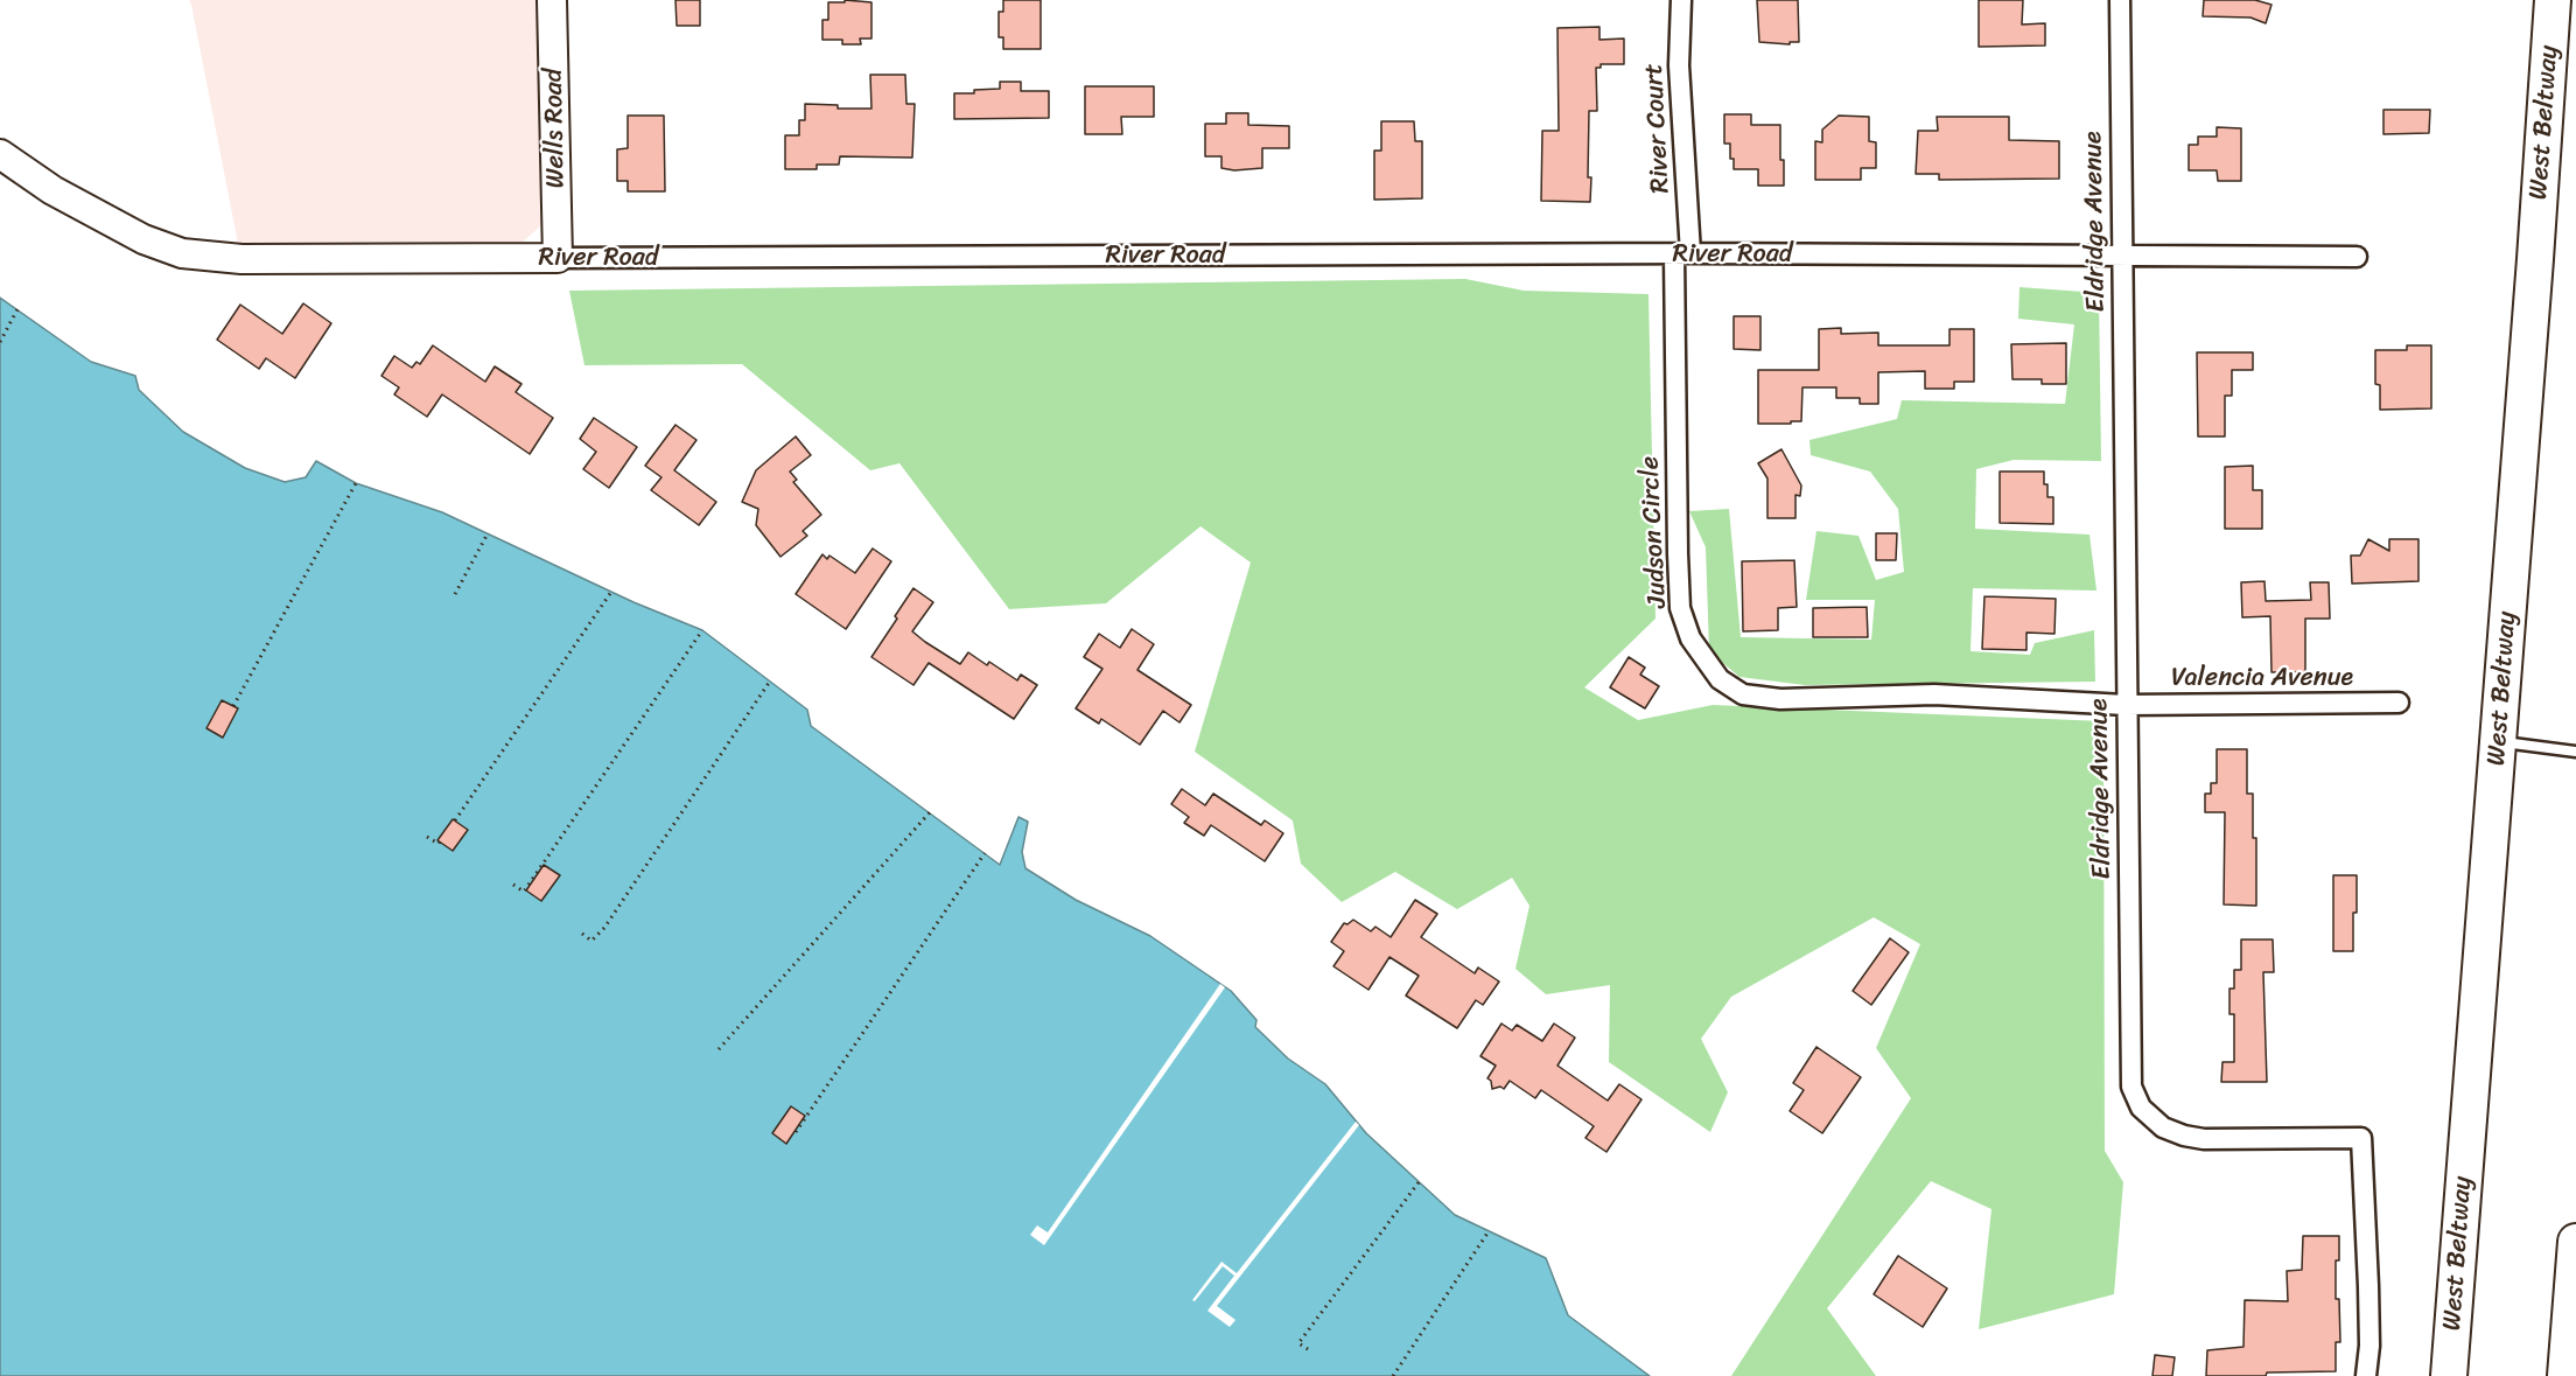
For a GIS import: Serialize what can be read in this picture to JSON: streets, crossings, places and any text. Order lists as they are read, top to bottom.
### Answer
{
  "streets": {
    "highway": ["West Beltway"],
    "street": [
      "Wells Road",
      "River Court",
      "Eldridge Avenue",
      "River Road",
      "Judson Circle",
      "Valencia Avenue"
    ]
  },
  "crossings": [
    ["Wells Road", "River Road"],
    ["River Court", "River Road"],
    ["River Court", "Judson Circle"],
    ["Eldridge Avenue", "River Road"],
    ["Eldridge Avenue", "Judson Circle"],
    ["Eldridge Avenue", "Valencia Avenue"],
    ["River Road", "Judson Circle"],
    ["Judson Circle", "Valencia Avenue"]
  ]
}
